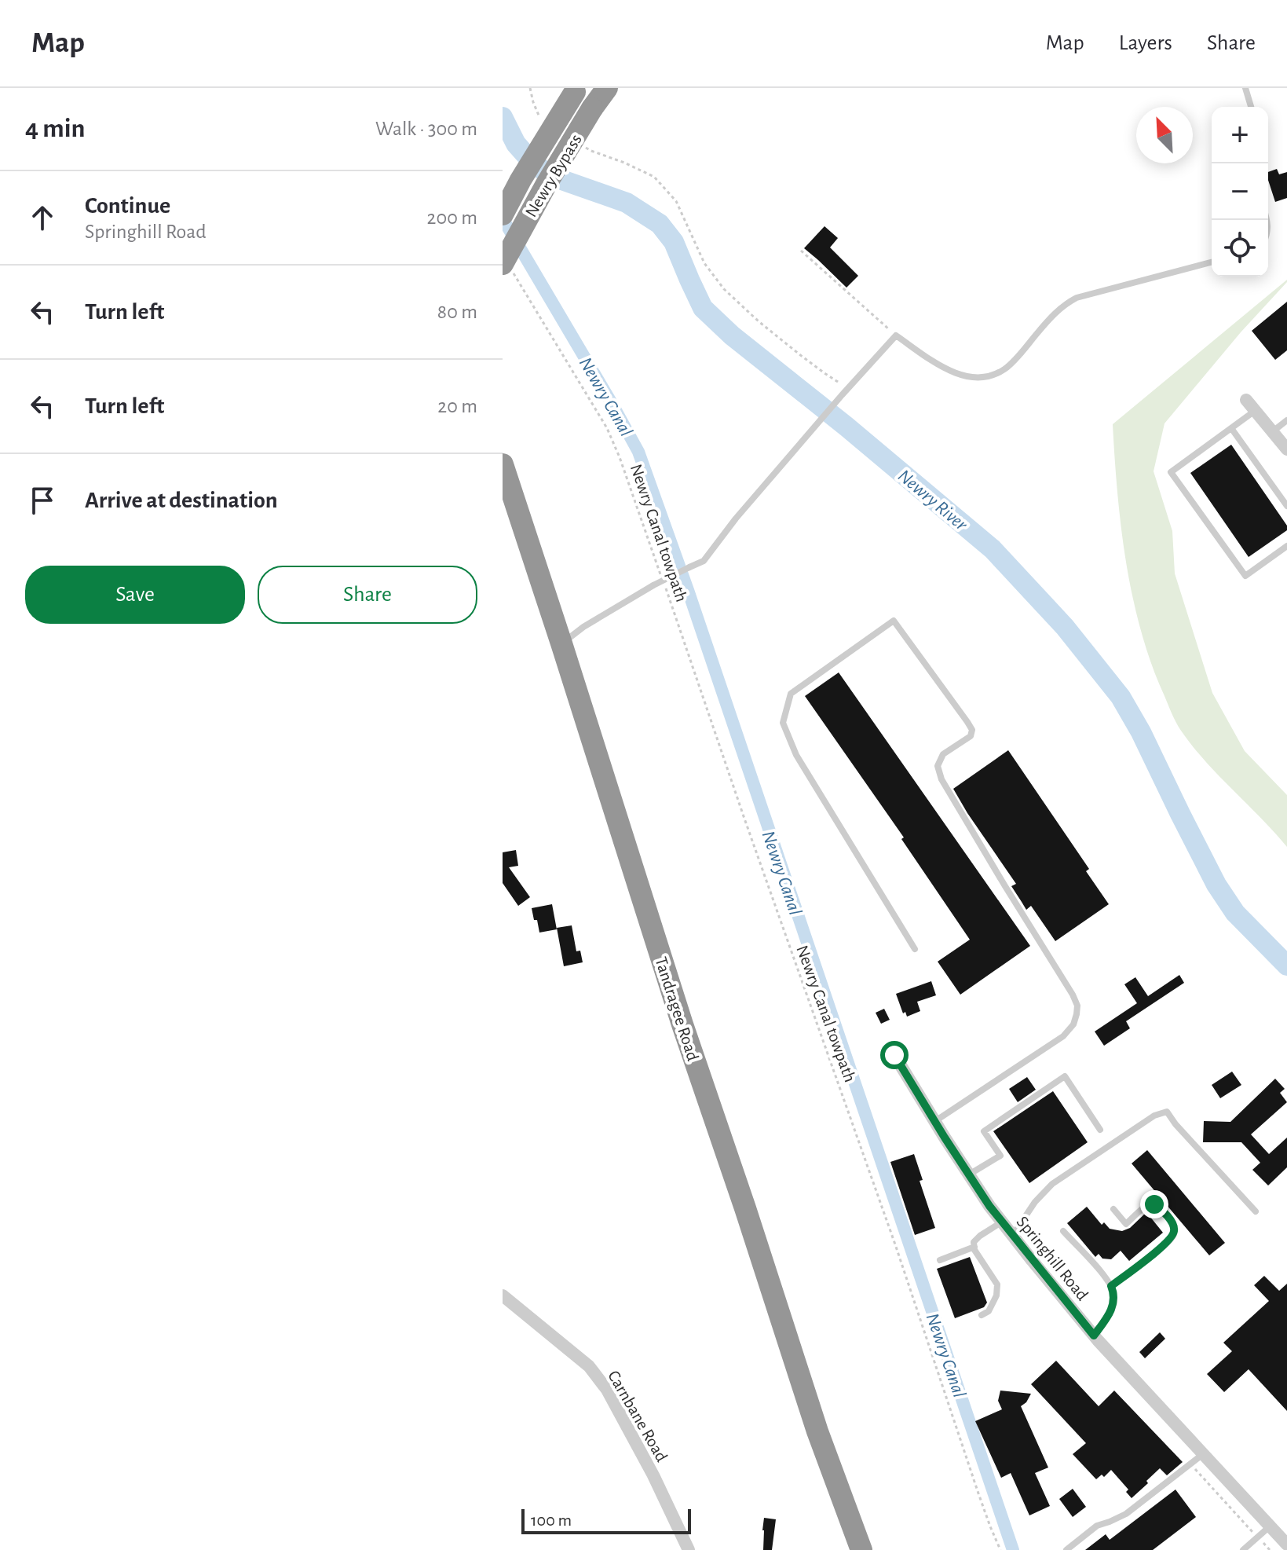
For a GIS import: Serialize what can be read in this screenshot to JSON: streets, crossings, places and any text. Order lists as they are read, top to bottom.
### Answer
{
  "streets": {
    "highway": ["Newry Bypass", "Tandragee Road"],
    "street": ["Springhill Road", "Carnbane Road"],
    "path": ["Newry Canal towpath"]
  },
  "crossings": [
    ["Newry Bypass", "Newry Canal towpath"]
  ],
  "water": ["Newry Canal", "Newry River"],
  "scale_bar": "100 m",
  "north": "top left",
  "page": {
    "header": "Map",
    "nav": ["Map", "Layers", "Share"],
    "heading": ["4 min", "Walk · 300 m"],
    "map_buttons": ["+", "−"],
    "list": [
      ["Continue", "Springhill Road", "200 m"],
      ["Turn left", "80 m"],
      ["Turn left", "20 m"],
      "Arrive at destination"
    ],
    "buttons": ["Save", "Share"],
    "scale": "100 m"
  }
}
